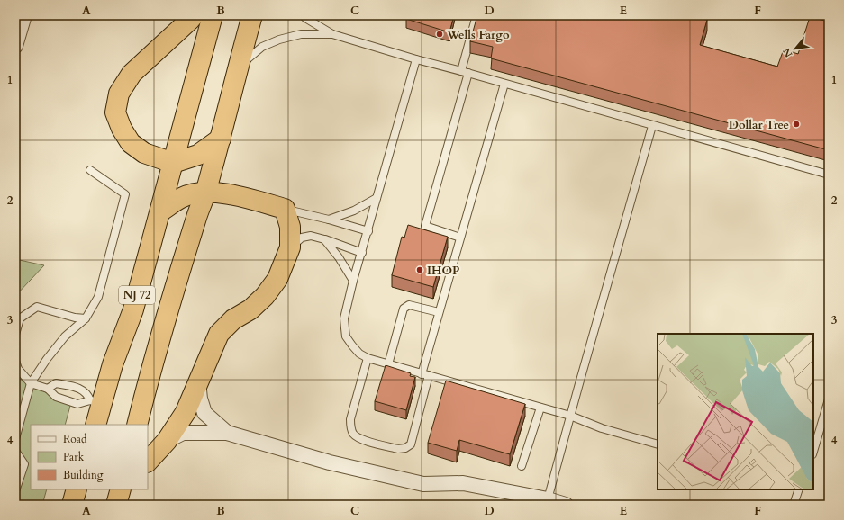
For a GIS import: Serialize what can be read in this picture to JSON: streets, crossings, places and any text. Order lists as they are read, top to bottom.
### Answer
{
  "streets": {
    "highway": ["NJ 72"]
  },
  "places": ["Wells Fargo", "Dollar Tree", "IHOP"],
  "legend": ["Road", "Park", "Building"],
  "north": "bottom left",
  "grid": {
    "columns": [
      "A",
      "B",
      "C",
      "D",
      "E",
      "F"
    ],
    "rows": [
      "1",
      "2",
      "3",
      "4"
    ]
  }
}
